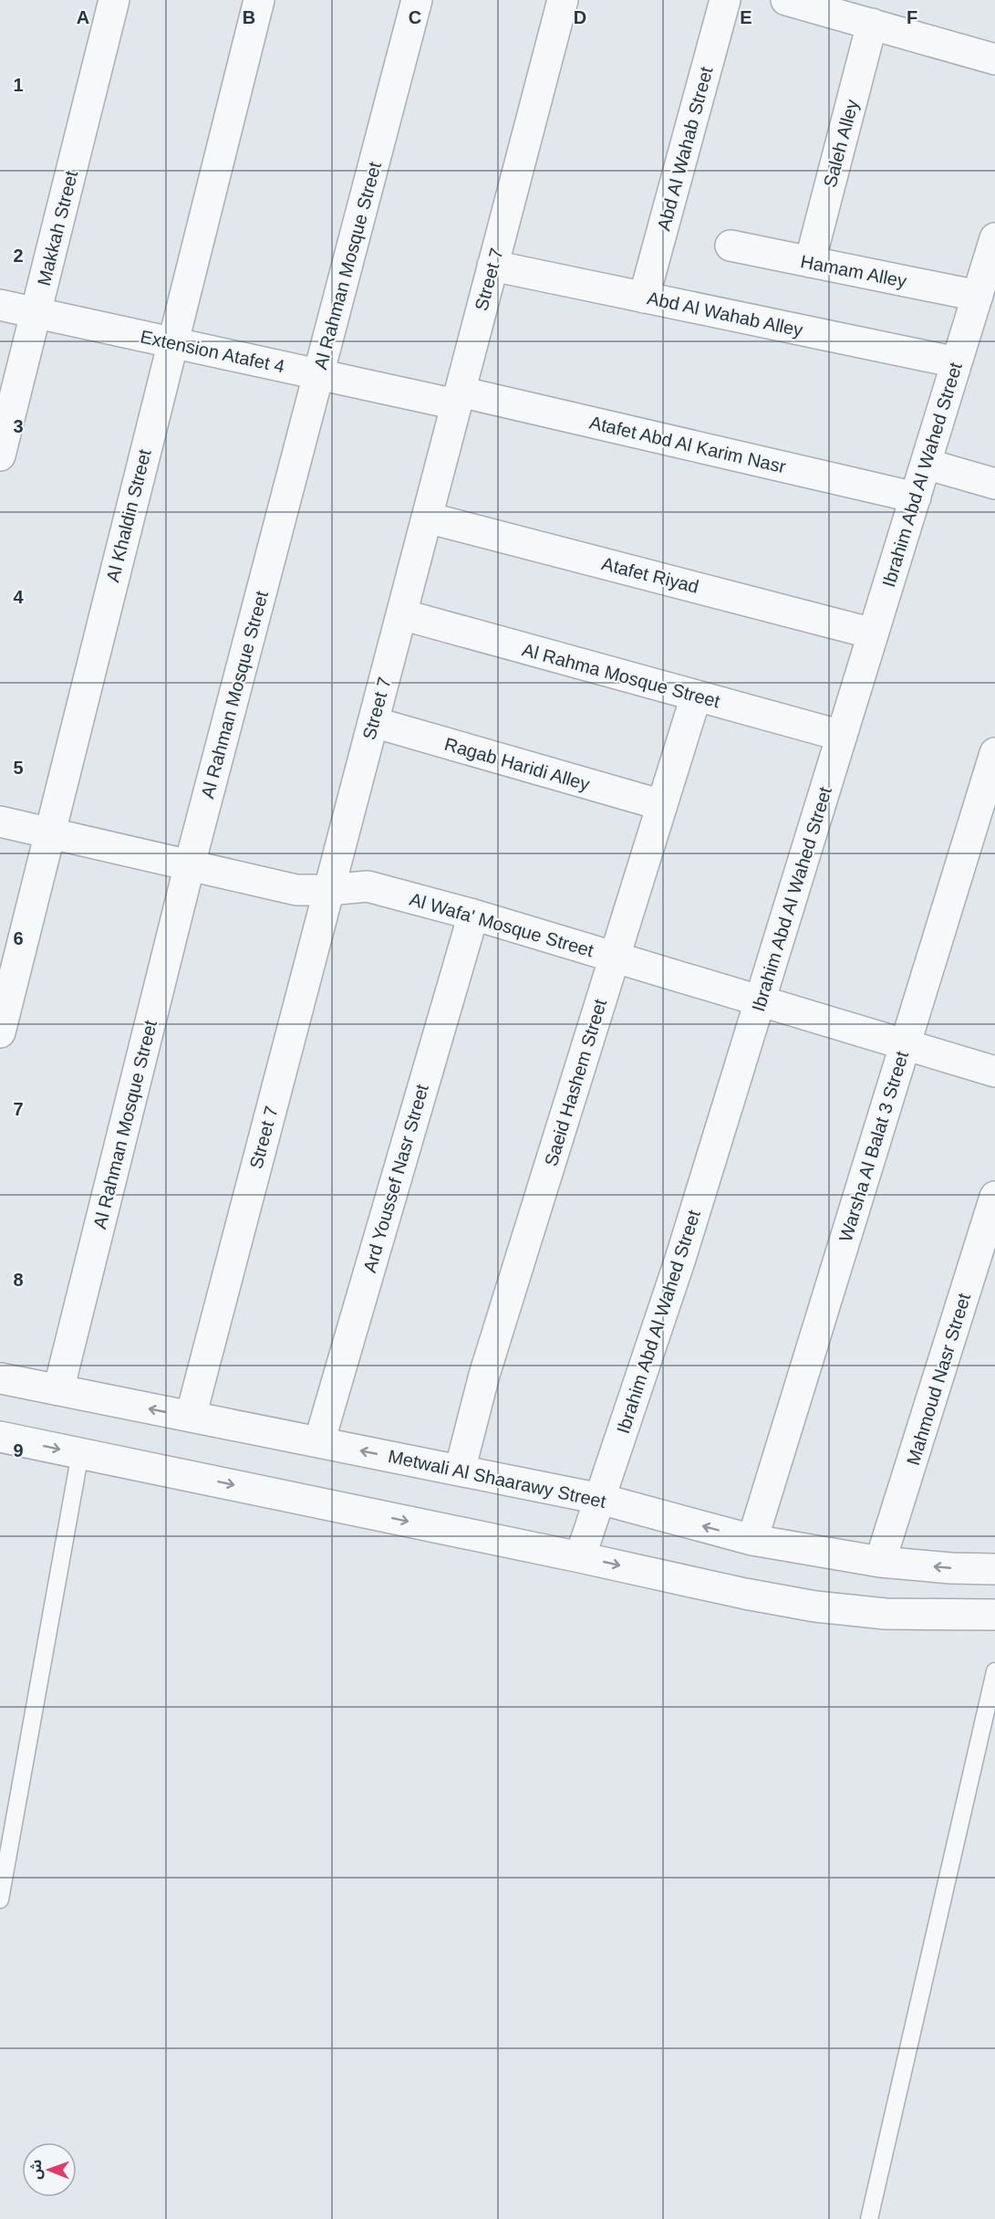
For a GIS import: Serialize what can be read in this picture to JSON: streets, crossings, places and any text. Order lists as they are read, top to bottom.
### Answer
{
  "streets": {
    "street": [
      "Saleh Alley",
      "Abd Al Wahab Street",
      "Makkah Street",
      "Al Rahman Mosque Street",
      "Hamam Alley",
      "Street 7",
      "Abd Al Wahab Alley",
      "Extension Atafet 4",
      "Atafet Abd Al Karim Nasr",
      "Ibrahim Abd Al Wahed Street",
      "Al Khaldin Street",
      "Atafet Riyad",
      "Al Rahma Mosque Street",
      "Ragab Haridi Alley",
      "Al Wafa' Mosque Street",
      "Saeid Hashem Street",
      "Warsha Al Balat 3 Street",
      "Ard Youssef Nasr Street",
      "Mahmoud Nasr Street",
      "Metwali Al Shaarawy Street"
    ]
  },
  "crossings": [
    ["Saleh Alley", "Hamam Alley"],
    ["Abd Al Wahab Street", "Abd Al Wahab Alley"],
    ["Makkah Street", "Extension Atafet 4"],
    ["Al Rahman Mosque Street", "Extension Atafet 4"],
    ["Al Rahman Mosque Street", "Al Wafa' Mosque Street"],
    ["Al Rahman Mosque Street", "Metwali Al Shaarawy Street"],
    ["Hamam Alley", "Ibrahim Abd Al Wahed Street"],
    ["Street 7", "Abd Al Wahab Alley"],
    ["Street 7", "Extension Atafet 4"],
    ["Street 7", "Atafet Abd Al Karim Nasr"],
    ["Street 7", "Atafet Riyad"],
    ["Street 7", "Al Rahma Mosque Street"],
    ["Street 7", "Ragab Haridi Alley"],
    ["Street 7", "Al Wafa' Mosque Street"],
    ["Street 7", "Metwali Al Shaarawy Street"],
    ["Abd Al Wahab Alley", "Ibrahim Abd Al Wahed Street"],
    ["Extension Atafet 4", "Atafet Abd Al Karim Nasr"],
    ["Extension Atafet 4", "Al Khaldin Street"],
    ["Atafet Abd Al Karim Nasr", "Ibrahim Abd Al Wahed Street"],
    ["Ibrahim Abd Al Wahed Street", "Atafet Riyad"],
    ["Ibrahim Abd Al Wahed Street", "Al Rahma Mosque Street"],
    ["Ibrahim Abd Al Wahed Street", "Al Wafa' Mosque Street"],
    ["Ibrahim Abd Al Wahed Street", "Metwali Al Shaarawy Street"],
    ["Al Khaldin Street", "Al Wafa' Mosque Street"],
    ["Al Rahma Mosque Street", "Saeid Hashem Street"],
    ["Ragab Haridi Alley", "Saeid Hashem Street"],
    ["Al Wafa' Mosque Street", "Saeid Hashem Street"],
    ["Al Wafa' Mosque Street", "Warsha Al Balat 3 Street"],
    ["Al Wafa' Mosque Street", "Ard Youssef Nasr Street"],
    ["Saeid Hashem Street", "Metwali Al Shaarawy Street"],
    ["Warsha Al Balat 3 Street", "Metwali Al Shaarawy Street"],
    ["Ard Youssef Nasr Street", "Metwali Al Shaarawy Street"],
    ["Mahmoud Nasr Street", "Metwali Al Shaarawy Street"]
  ],
  "north": "left",
  "grid": {
    "columns": [
      "A",
      "B",
      "C",
      "D",
      "E",
      "F"
    ],
    "rows": [
      "1",
      "2",
      "3",
      "4",
      "5",
      "6",
      "7",
      "8",
      "9"
    ]
  }
}
